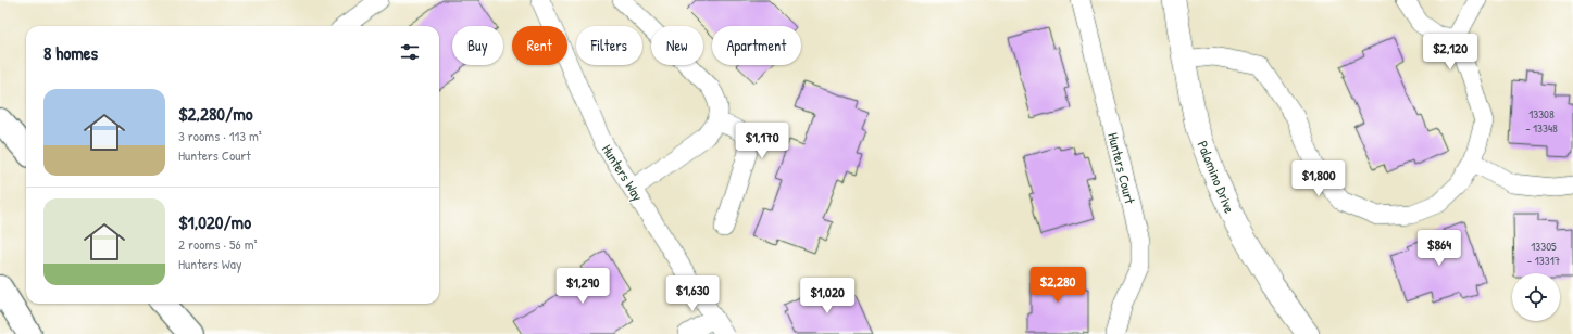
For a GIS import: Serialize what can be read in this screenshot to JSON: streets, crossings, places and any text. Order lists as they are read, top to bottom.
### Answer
{
  "streets": {
    "street": ["Hunters Court", "Hunters Way", "Palomino Drive"]
  },
  "house_numbers": ["13308 - 13348", "13305 - 13317"],
  "page": {
    "chip": [
      "Buy",
      "Rent",
      "Filters",
      "New",
      "Apartment"
    ],
    "heading": "8 homes",
    "price": [
      "$2,120",
      "$1,170",
      "$1,800",
      "$864",
      "$2,280",
      "$1,290",
      "$1,630",
      "$1,020"
    ],
    "list": [
      {
        "name": "$2,280/mo",
        "note": "3 rooms · 113 m² · Hunters Court"
      },
      {
        "name": "$1,020/mo",
        "note": "2 rooms · 56 m² · Hunters Way"
      }
    ]
  }
}
